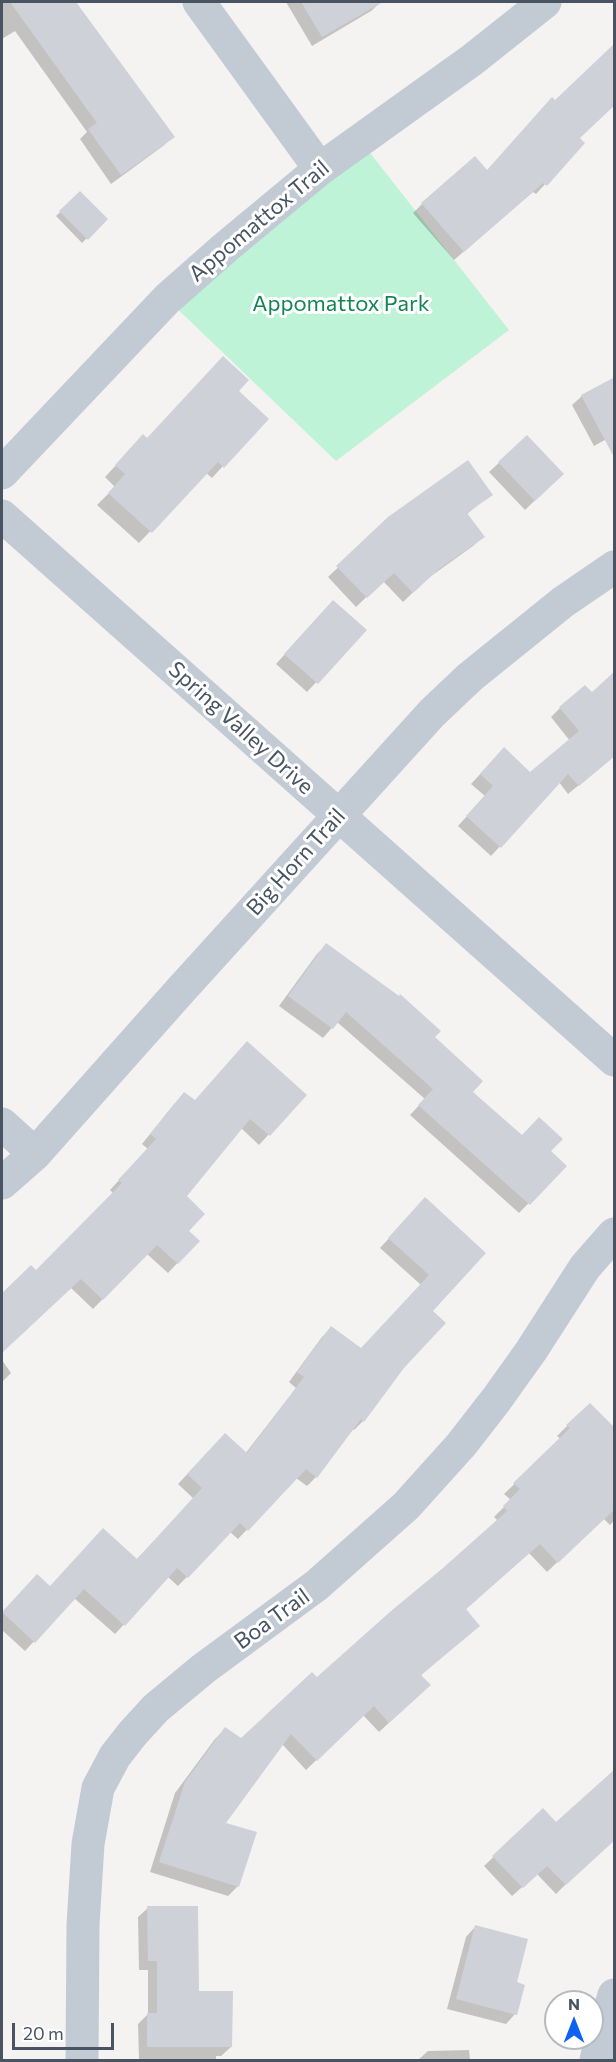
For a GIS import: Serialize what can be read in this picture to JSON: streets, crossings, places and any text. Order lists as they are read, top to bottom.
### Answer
{
  "streets": {
    "street": [
      "Appomattox Trail",
      "Spring Valley Drive",
      "Big Horn Trail",
      "Boa Trail"
    ]
  },
  "crossings": [
    ["Spring Valley Drive", "Big Horn Trail"]
  ],
  "parks": ["Appomattox Park"],
  "scale_bar": "20 m",
  "north": "top"
}
